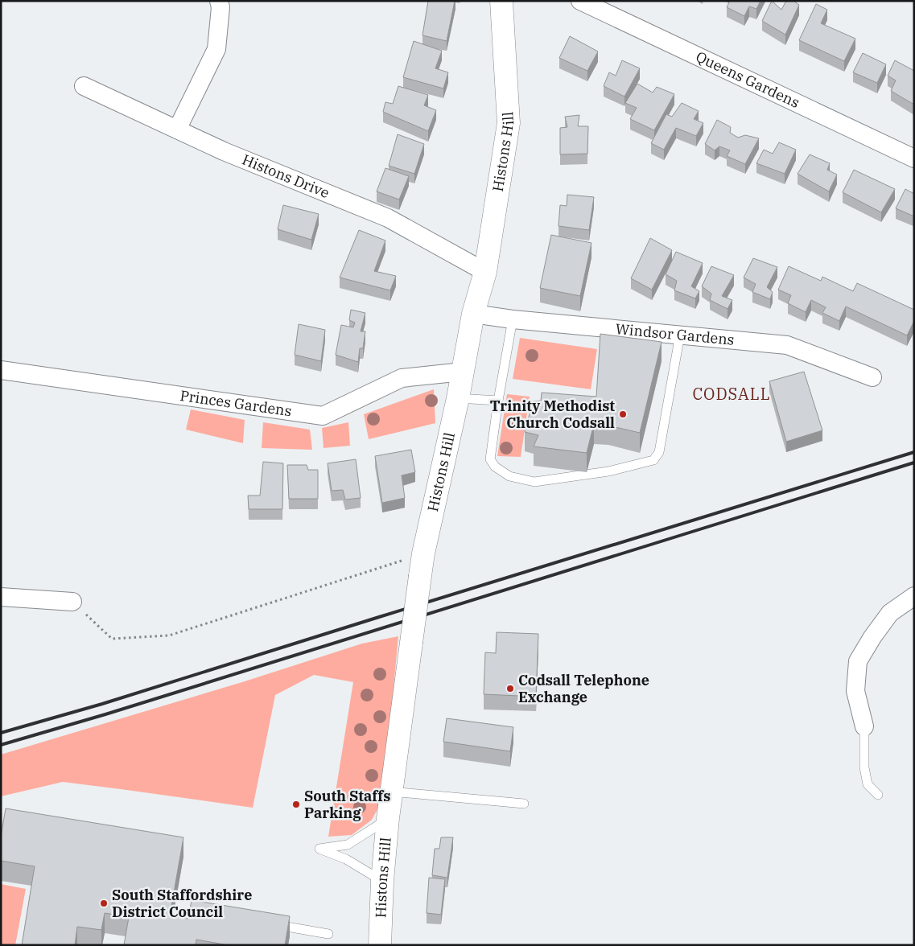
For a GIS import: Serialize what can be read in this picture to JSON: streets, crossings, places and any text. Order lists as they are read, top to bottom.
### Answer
{
  "streets": {
    "street": [
      "Queens Gardens",
      "Histons Hill",
      "Histons Drive",
      "Windsor Gardens",
      "Princes Gardens"
    ]
  },
  "crossings": [
    ["Histons Hill", "Histons Drive"],
    ["Histons Hill", "Windsor Gardens"],
    ["Histons Hill", "Princes Gardens"]
  ],
  "districts": ["CODSALL"],
  "places": [
    "Trinity Methodist Church Codsall",
    "Codsall Telephone Exchange",
    "South Staffs Parking",
    "South Staffordshire District Council"
  ]
}
